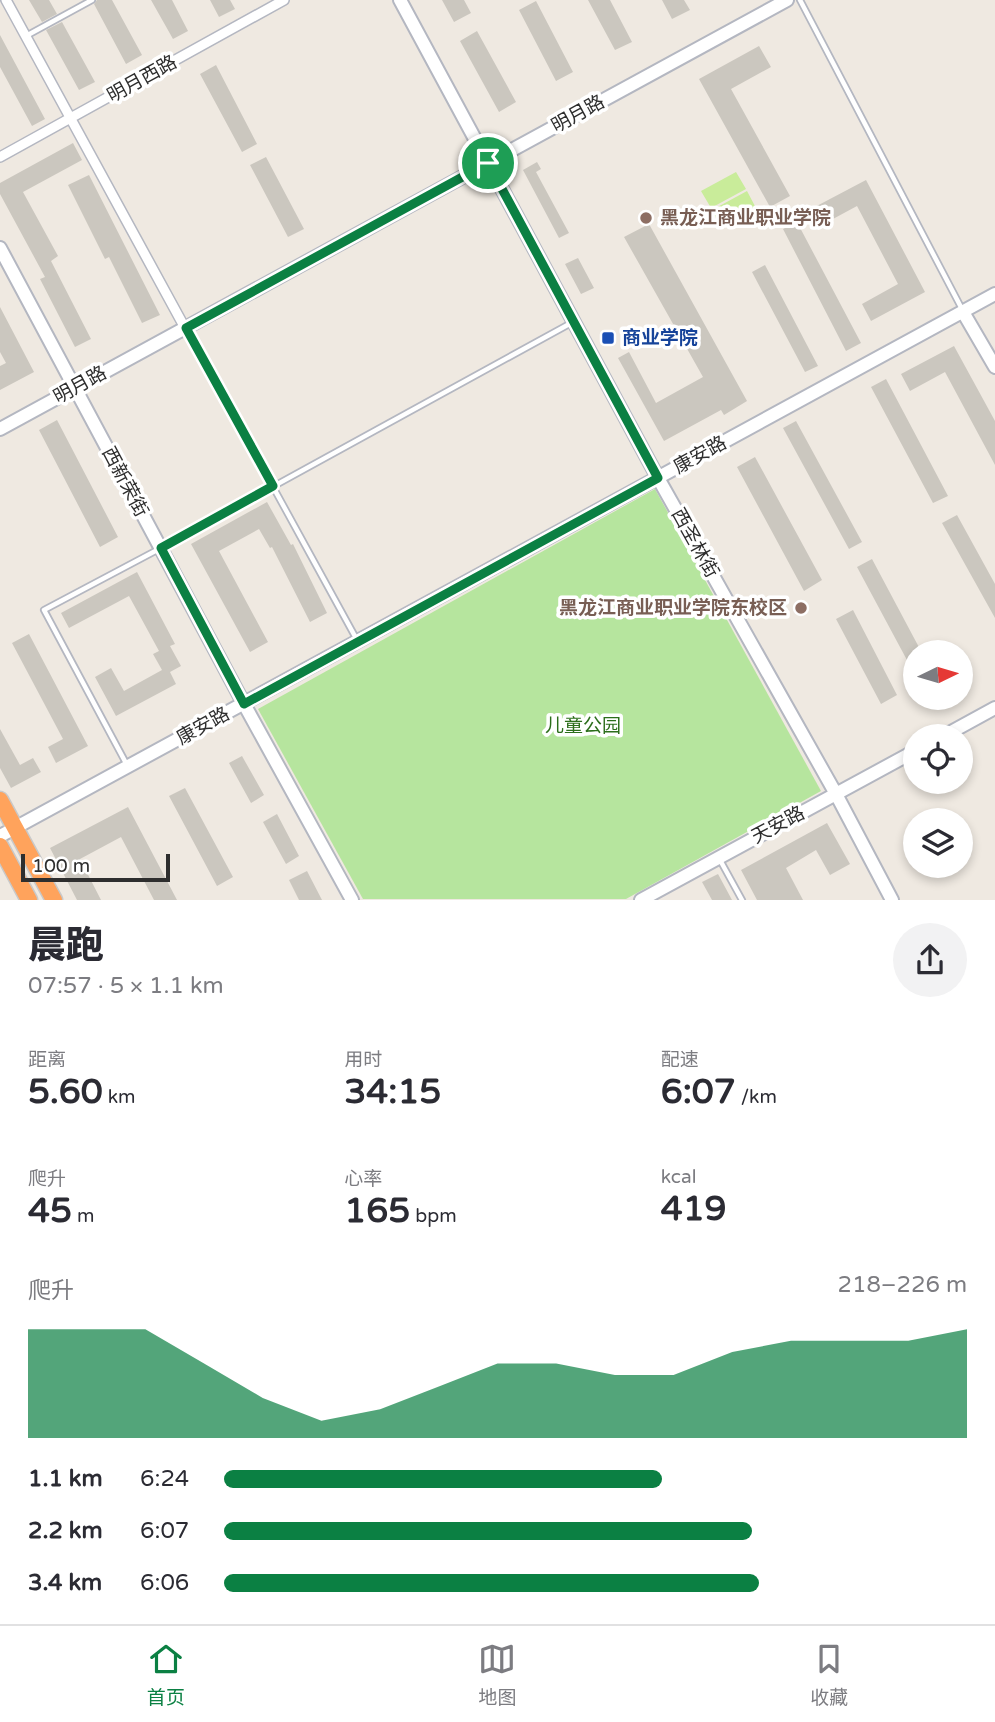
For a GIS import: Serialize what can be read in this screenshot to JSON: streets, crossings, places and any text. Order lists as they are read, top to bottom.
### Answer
{
  "streets": {
    "street": [
      "明月西路",
      "明月路",
      "康安路",
      "西新荣街",
      "西圣林街",
      "天安路"
    ]
  },
  "crossings": [
    ["明月路", "西新荣街"],
    ["明月路", "西圣林街"],
    ["康安路", "西新荣街"],
    ["康安路", "西圣林街"],
    ["西圣林街", "天安路"]
  ],
  "parks": ["儿童公园"],
  "places": {
    "other": ["黑龙江商业职业学院", "黑龙江商业职业学院东校区"],
    "transit": ["商业学院"]
  },
  "scale_bar": "100 m",
  "north": "right",
  "page": {
    "scale": "100 m",
    "heading": ["晨跑", "07:57 · 5 × 1.1 km"],
    "stats": [
      ["距离", "5.60 km"],
      ["用时", "34:15"],
      ["配速", "6:07 /km"],
      ["爬升", "45 m"],
      ["心率", "165 bpm"],
      ["kcal", "419"]
    ],
    "chart": ["爬升", "218–226 m"],
    "list": [
      {
        "name": "1.1 km",
        "note": "6:24"
      },
      {
        "name": "2.2 km",
        "note": "6:07"
      },
      {
        "name": "3.4 km",
        "note": "6:06"
      }
    ],
    "tabs": ["首页", "地图", "收藏"]
  }
}
